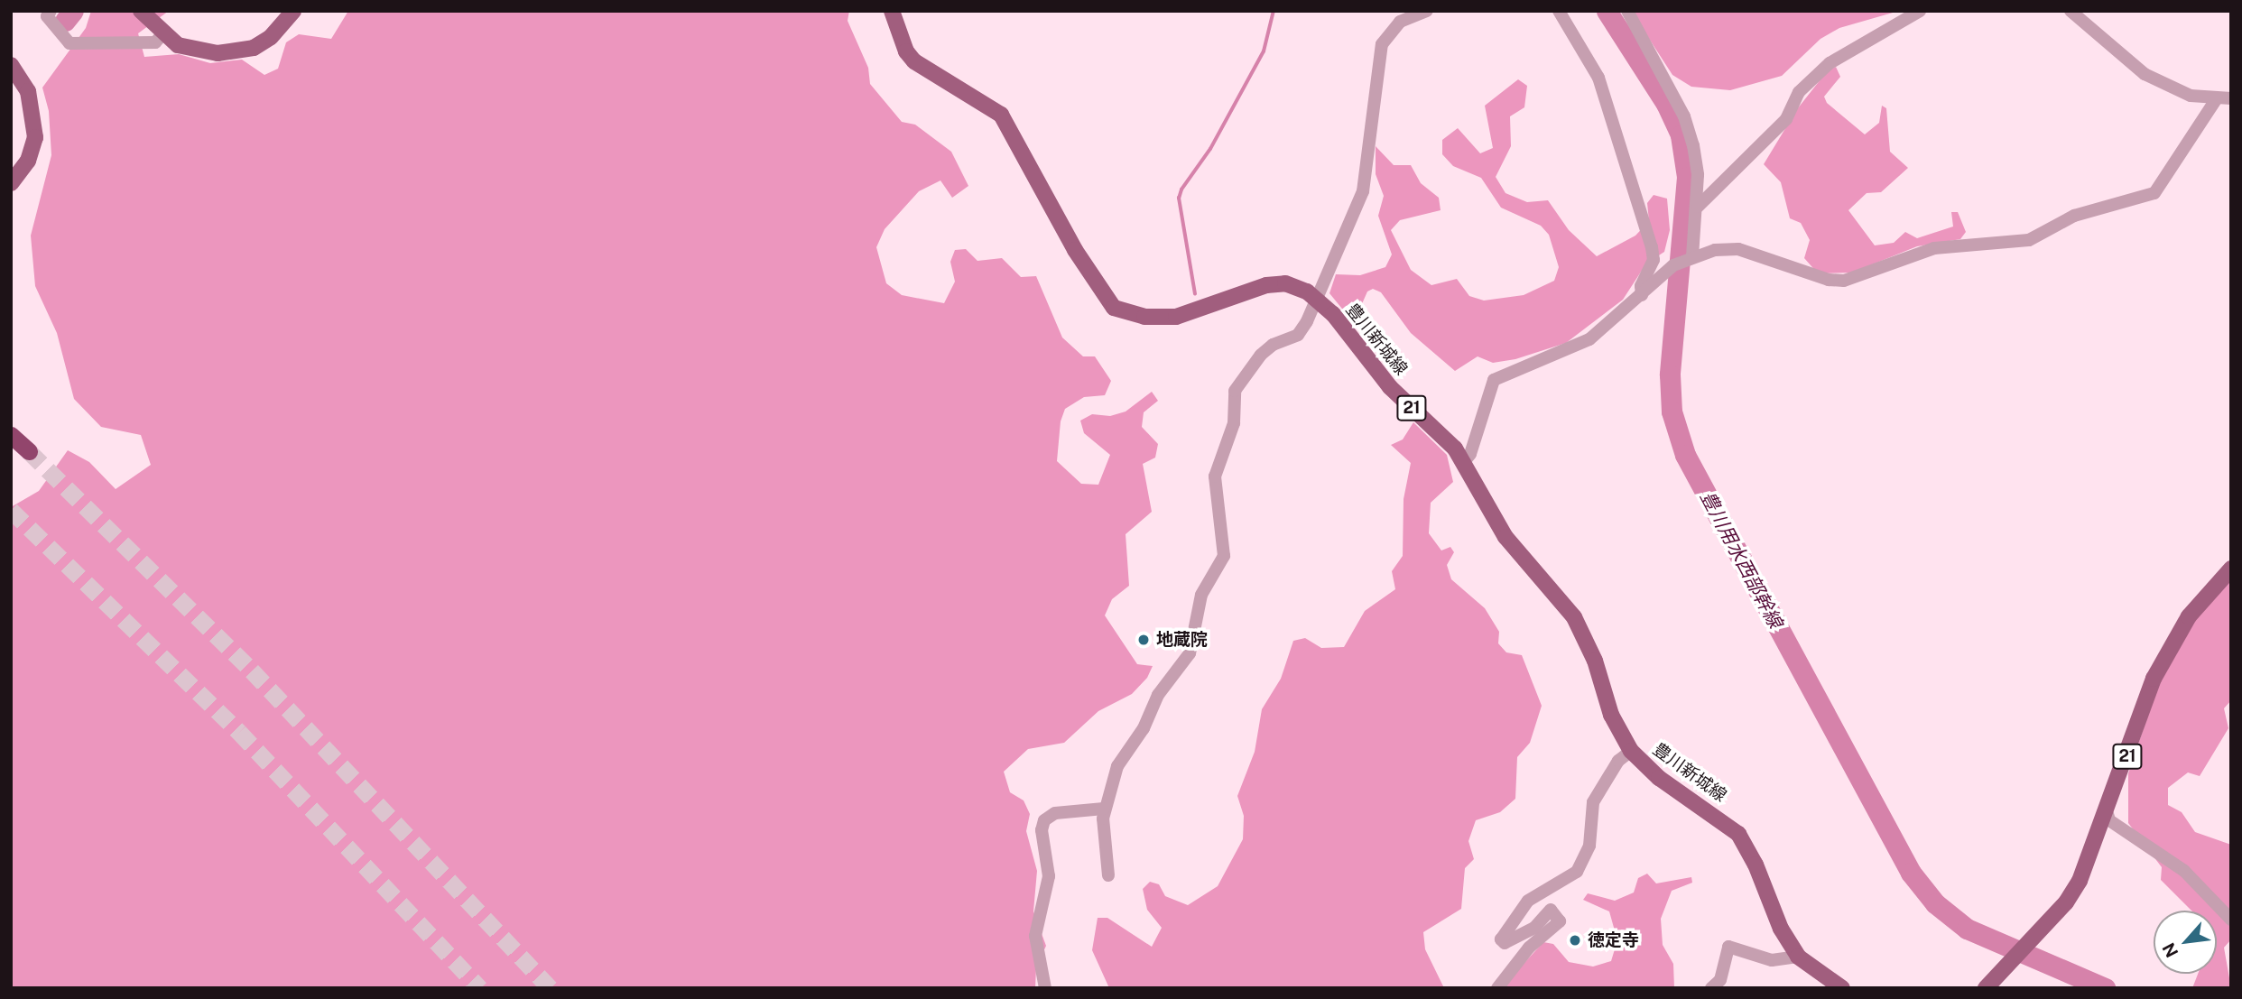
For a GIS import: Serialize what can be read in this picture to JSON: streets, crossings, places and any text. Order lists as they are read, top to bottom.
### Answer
{
  "streets": {
    "main road": ["豊川新城線", "21"]
  },
  "water": ["豊川用水西部幹線"],
  "places": ["地蔵院", "徳定寺"],
  "north": "bottom left"
}
